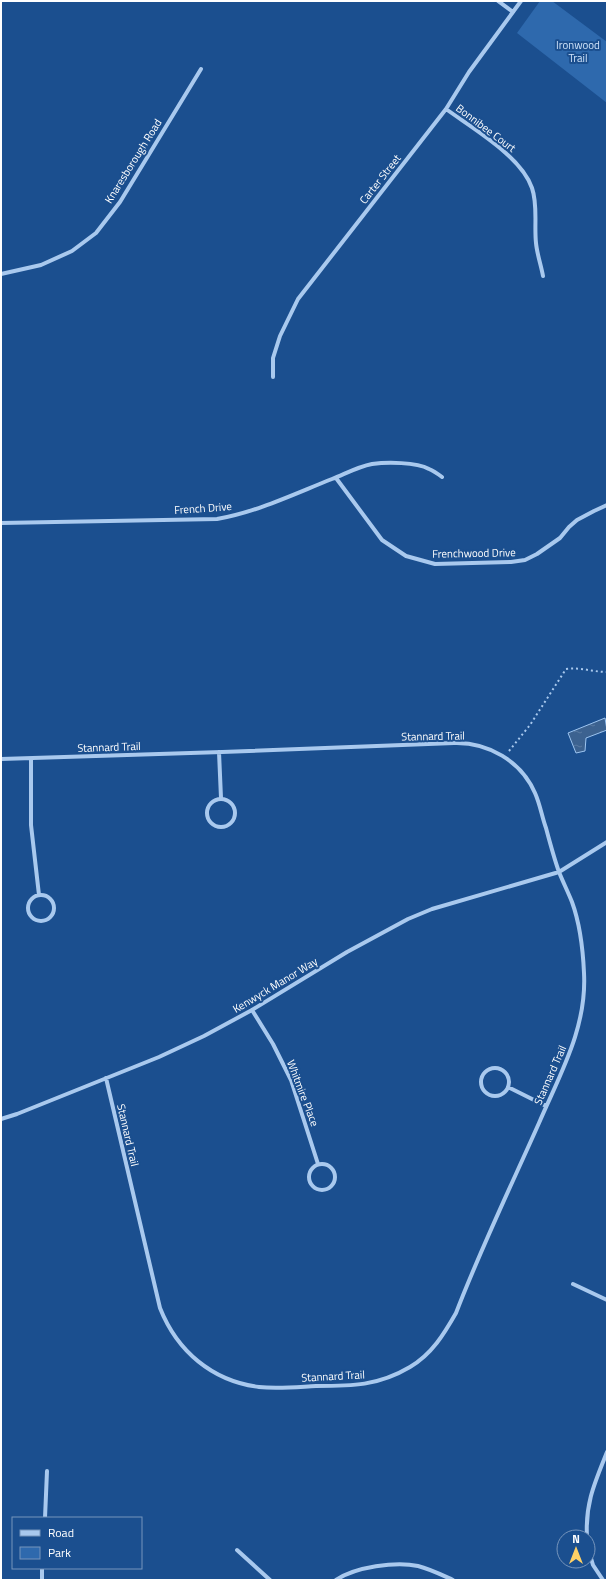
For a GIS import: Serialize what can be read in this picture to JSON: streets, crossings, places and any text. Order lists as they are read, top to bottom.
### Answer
{
  "streets": {
    "street": [
      "Bonnibee Court",
      "Knaresborough Road",
      "Carter Street",
      "French Drive",
      "Frenchwood Drive",
      "Stannard Trail",
      "Kenwyck Manor Way",
      "Whitmire Place"
    ]
  },
  "crossings": [
    ["Bonnibee Court", "Carter Street"],
    ["French Drive", "Frenchwood Drive"],
    ["Stannard Trail", "Kenwyck Manor Way"],
    ["Kenwyck Manor Way", "Whitmire Place"]
  ],
  "parks": ["Ironwood Trail"],
  "legend": ["Road", "Park"],
  "north": "top"
}
